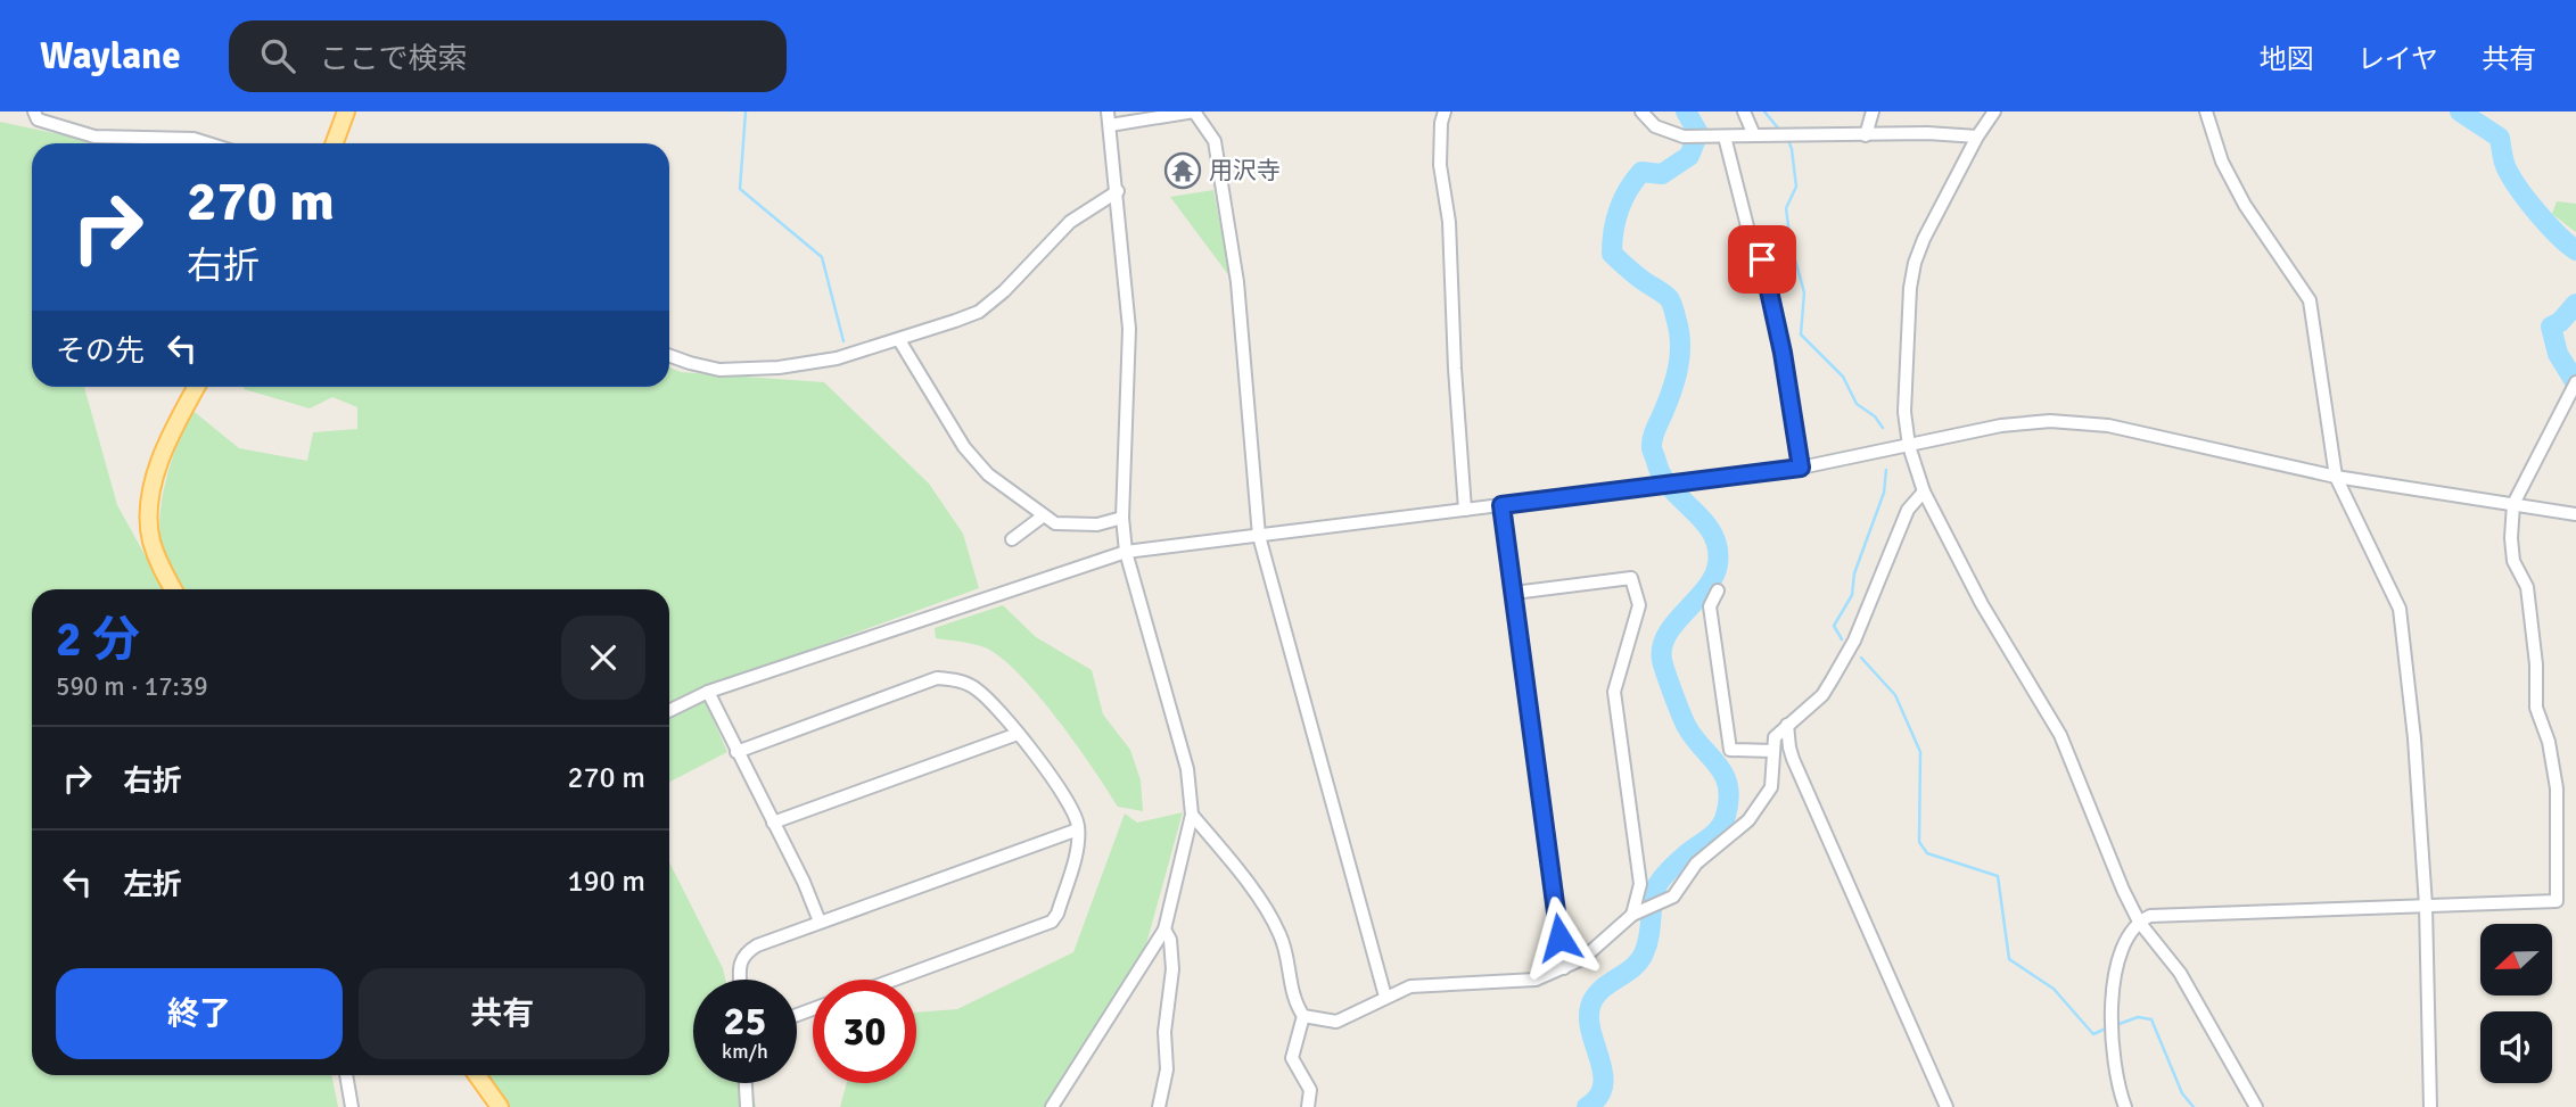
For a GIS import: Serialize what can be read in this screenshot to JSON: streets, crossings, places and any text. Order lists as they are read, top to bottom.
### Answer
{
  "places": {
    "temple": ["用沢寺"]
  },
  "north": "left",
  "page": {
    "header": "Waylane",
    "search": "ここで検索",
    "nav": ["地図", "レイヤ", "共有"],
    "turn": ["270 m", "右折"],
    "then": "その先",
    "heading": ["2 分", "590 m · 17:39"],
    "list": [
      {
        "name": "右折",
        "value": "270 m"
      },
      {
        "name": "左折",
        "value": "190 m"
      }
    ],
    "buttons": ["終了", "共有"],
    "speed": "25 km/h",
    "limit": "30"
  }
}
